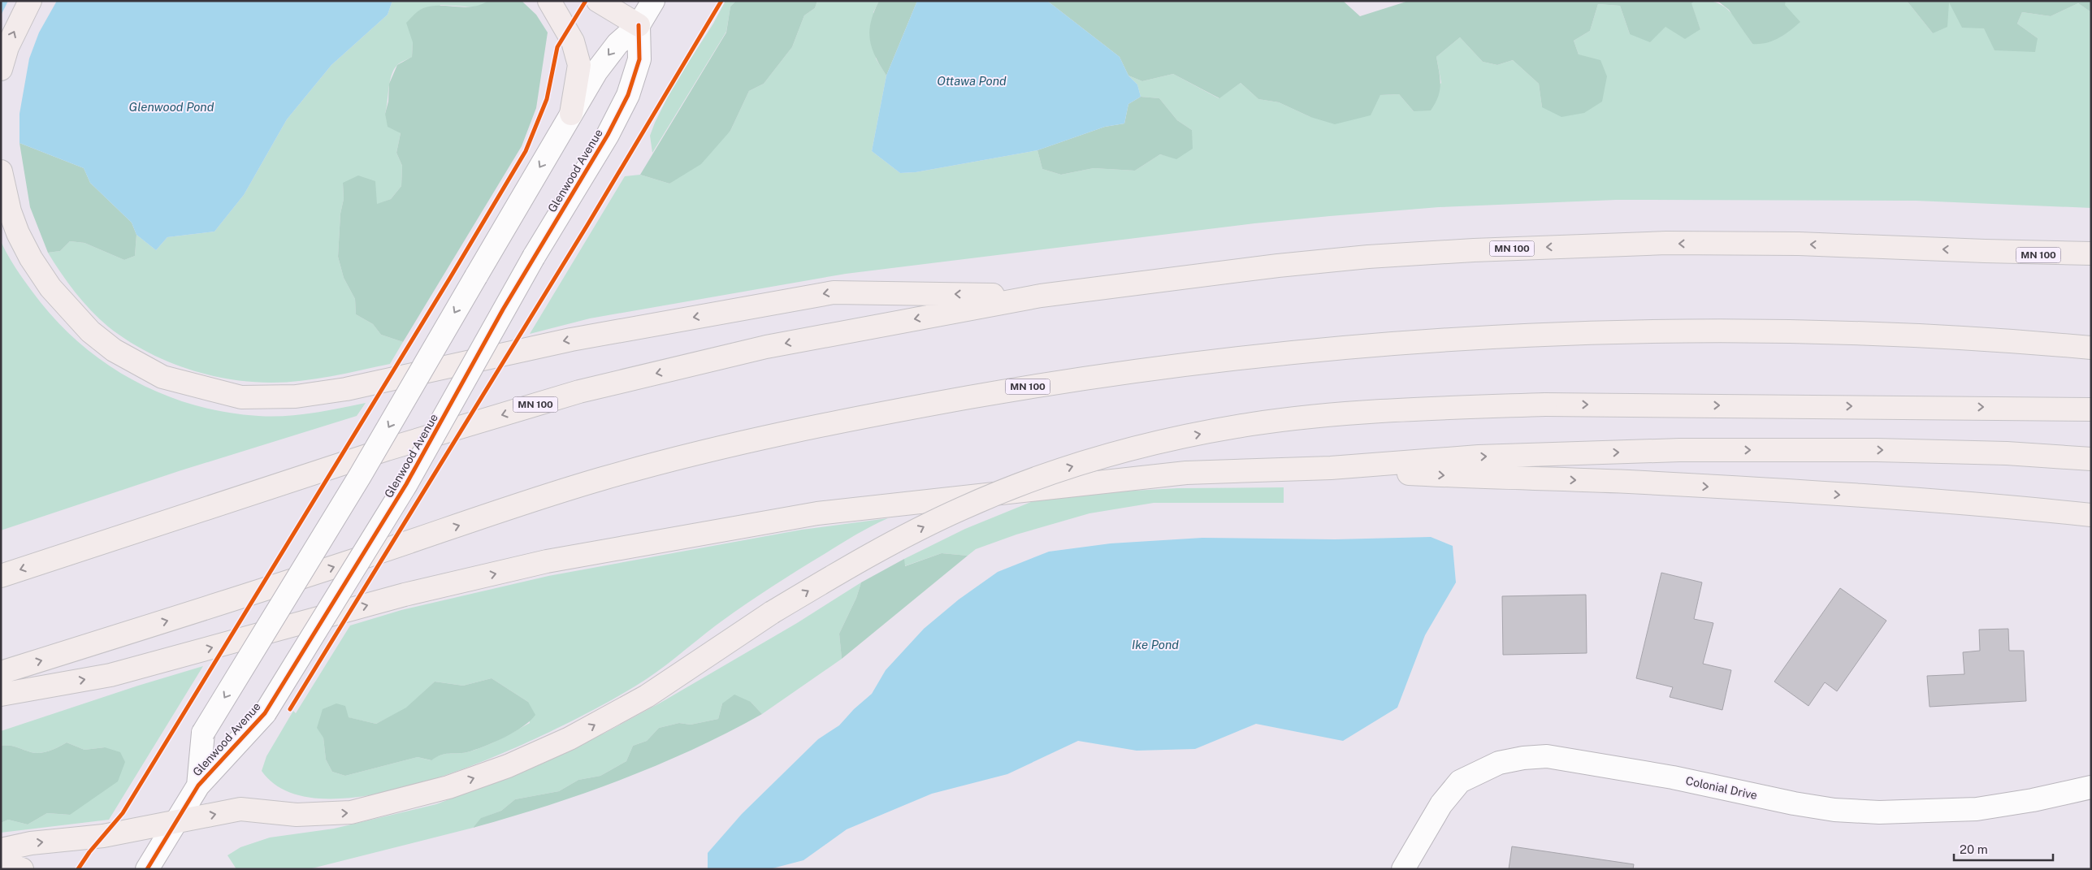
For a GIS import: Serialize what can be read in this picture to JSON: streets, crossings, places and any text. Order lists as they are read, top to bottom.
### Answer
{
  "streets": {
    "highway": ["MN 100"],
    "street": ["Glenwood Avenue", "Colonial Drive"]
  },
  "water": ["Ottawa Pond", "Glenwood Pond", "Ike Pond"],
  "scale_bar": "20 m"
}
